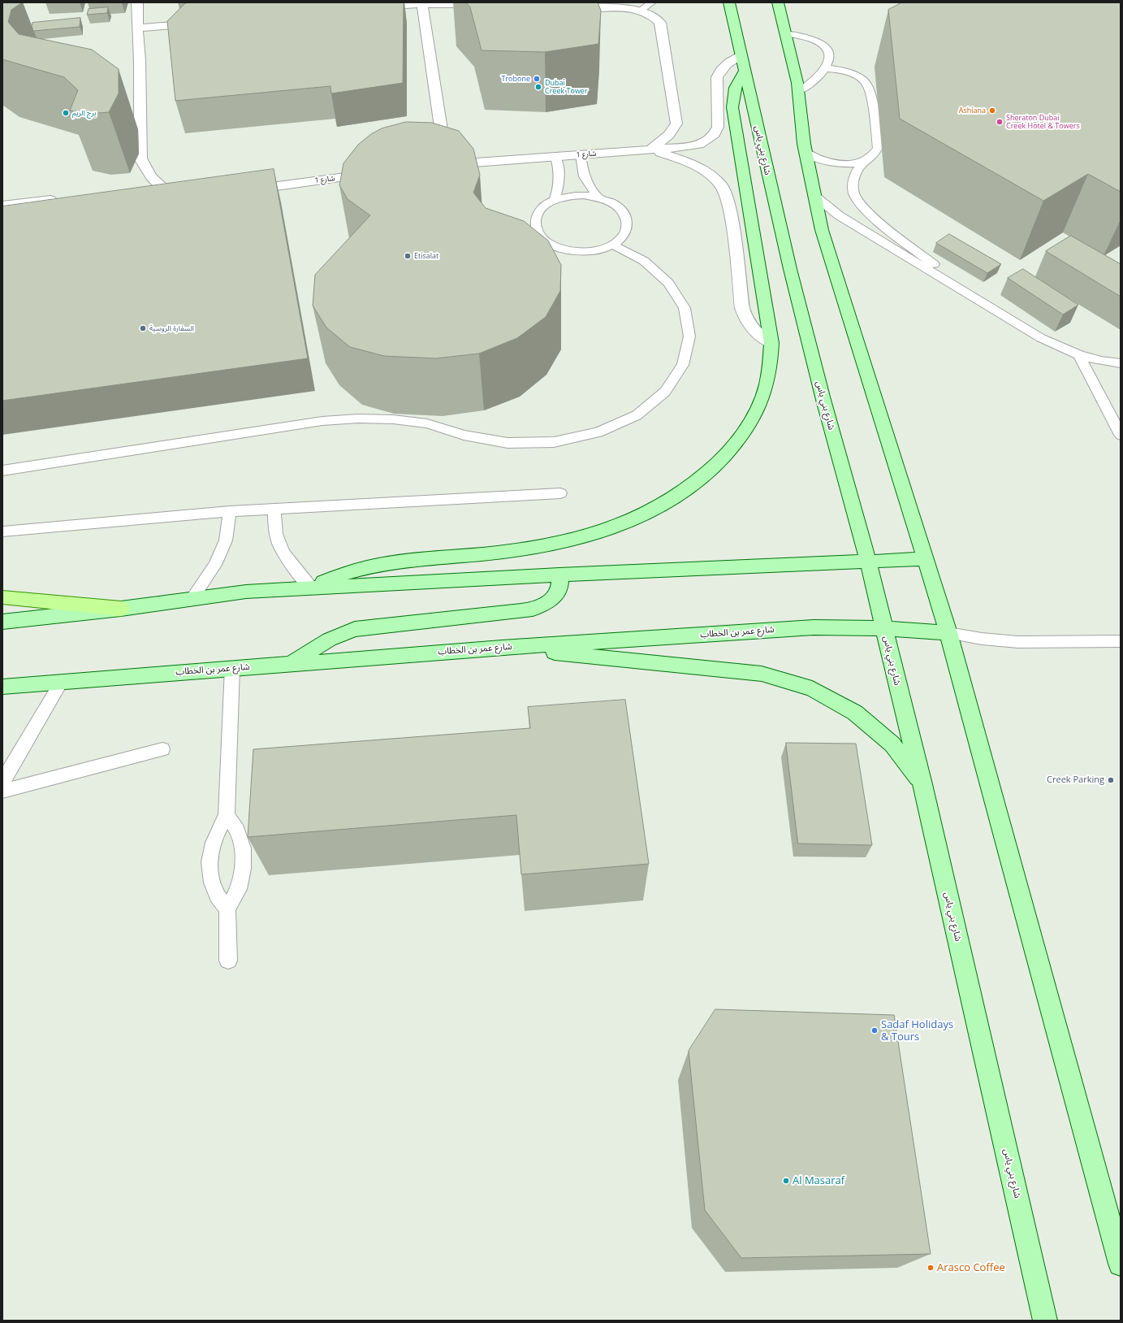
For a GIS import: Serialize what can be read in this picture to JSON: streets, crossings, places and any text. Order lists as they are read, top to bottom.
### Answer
{
  "streets": {
    "main road": ["شارع بني ياس", "شارع عمر بن الخطاب"],
    "street": ["شارع 1"]
  },
  "crossings": [
    ["شارع بني ياس", "شارع 1"],
    ["شارع بني ياس", "شارع عمر بن الخطاب"]
  ],
  "places": [
    "Trobone",
    "Dubai Creek Tower",
    "Ashiana",
    "برج الريم",
    "Sheraton Dubai Creek Hotel & Towers",
    "Etisalat",
    "السفارة الروسية",
    "Creek Parking",
    "Sadaf Holidays & Tours",
    "Al Masaraf",
    "Arasco Coffee"
  ]
}
